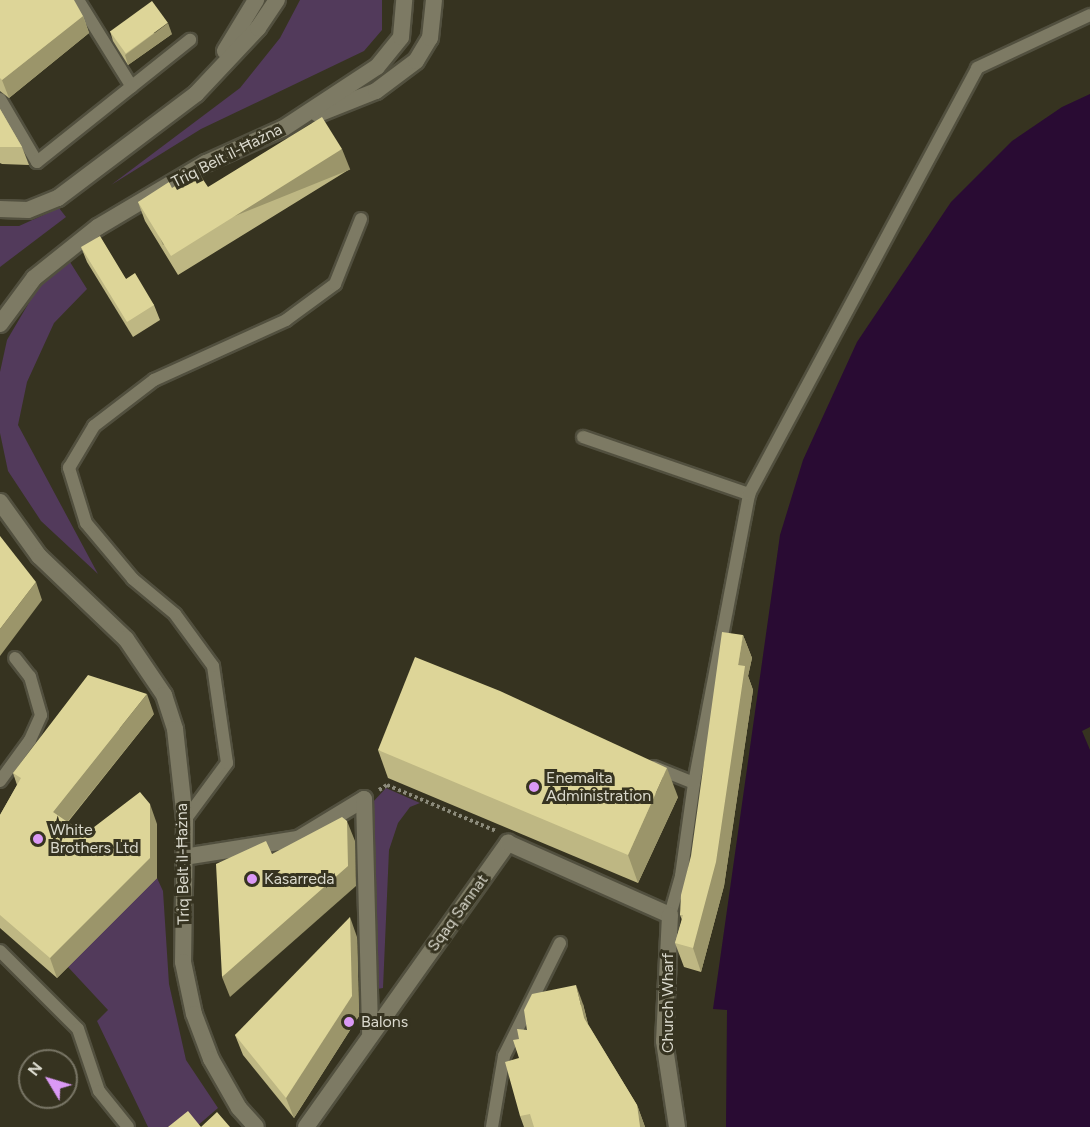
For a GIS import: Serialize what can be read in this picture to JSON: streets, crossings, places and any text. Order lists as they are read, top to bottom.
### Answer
{
  "streets": {
    "main road": ["Triq Belt il-Ħażna", "Sqaq Sannat", "Church Wharf"]
  },
  "crossings": [
    ["Sqaq Sannat", "Church Wharf"]
  ],
  "places": [
    "Enemalta Administration",
    "White Brothers Ltd",
    "Kasarreda",
    "Balons"
  ],
  "north": "top left"
}
